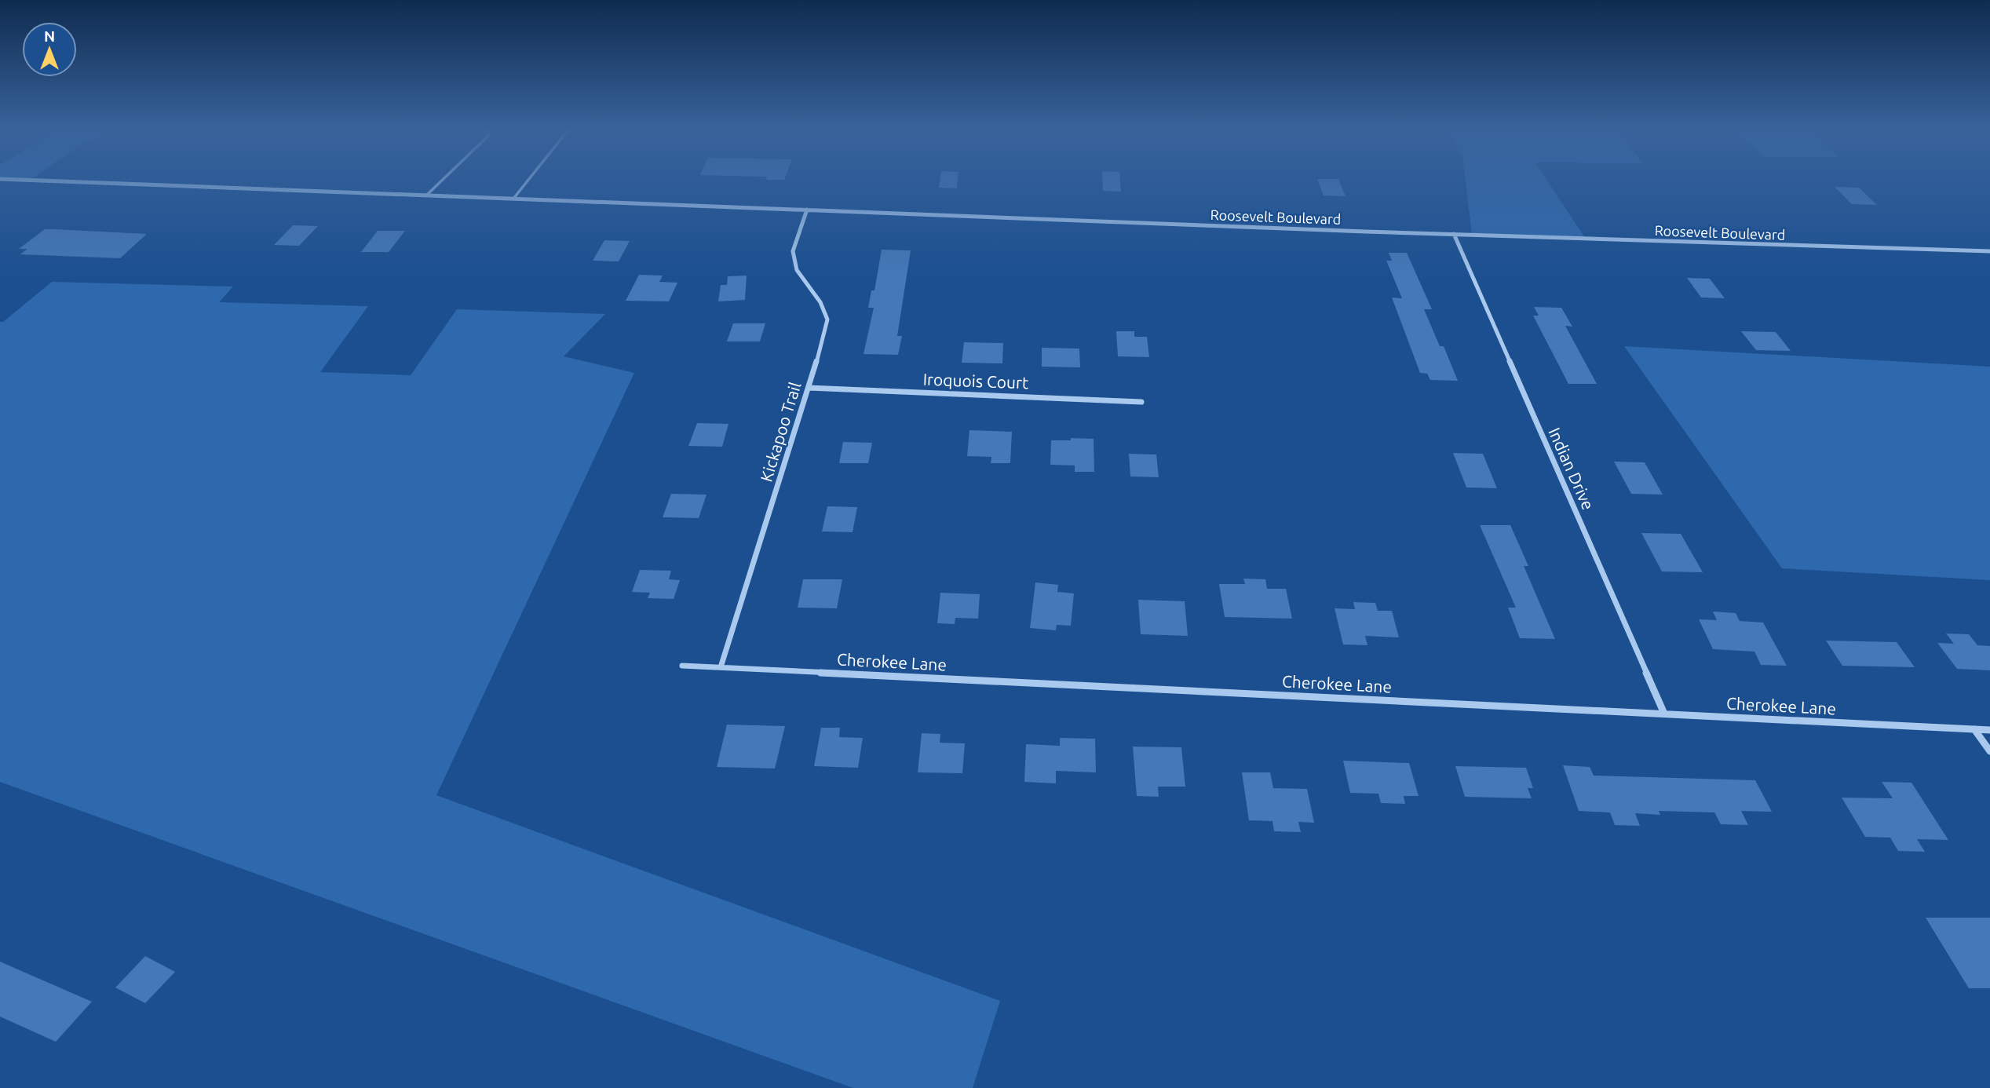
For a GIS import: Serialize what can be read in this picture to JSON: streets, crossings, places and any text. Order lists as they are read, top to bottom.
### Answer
{
  "streets": {
    "street": [
      "Roosevelt Boulevard",
      "Iroquois Court",
      "Kickapoo Trail",
      "Indian Drive",
      "Cherokee Lane"
    ]
  },
  "crossings": [
    ["Roosevelt Boulevard", "Kickapoo Trail"],
    ["Roosevelt Boulevard", "Indian Drive"],
    ["Iroquois Court", "Kickapoo Trail"],
    ["Kickapoo Trail", "Cherokee Lane"],
    ["Indian Drive", "Cherokee Lane"]
  ],
  "north": "top"
}
